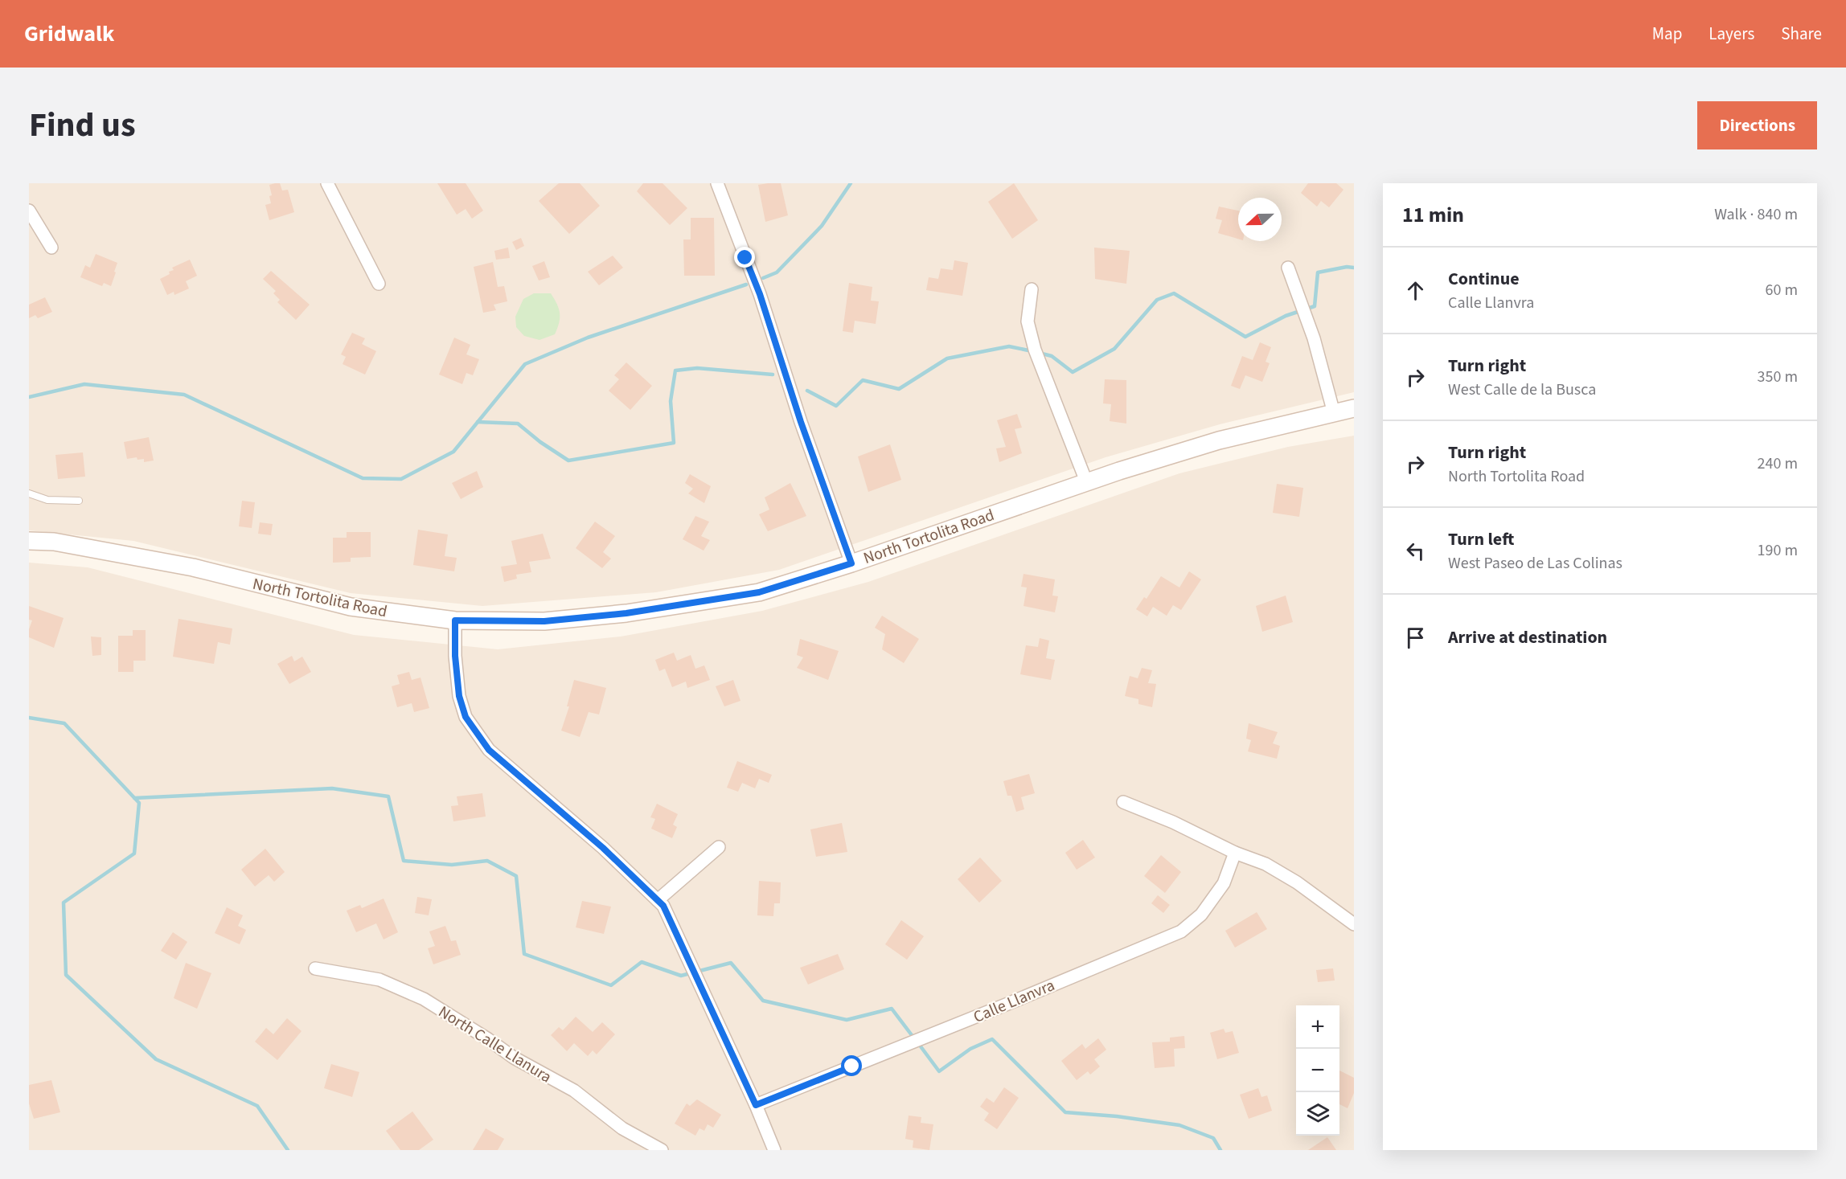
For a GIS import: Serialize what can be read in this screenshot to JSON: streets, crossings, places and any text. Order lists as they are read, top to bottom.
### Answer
{
  "streets": {
    "street": ["North Tortolita Road", "Calle Llanvra", "North Calle Llanura"]
  },
  "north": "left",
  "page": {
    "header": "Gridwalk",
    "nav": ["Map", "Layers", "Share"],
    "title": "Find us",
    "buttons": "Directions",
    "heading": ["11 min", "Walk · 840 m"],
    "list": [
      ["Continue", "Calle Llanvra", "60 m"],
      ["Turn right", "West Calle de la Busca", "350 m"],
      ["Turn right", "North Tortolita Road", "240 m"],
      ["Turn left", "West Paseo de Las Colinas", "190 m"],
      "Arrive at destination"
    ],
    "map_buttons": ["+", "−"]
  }
}
